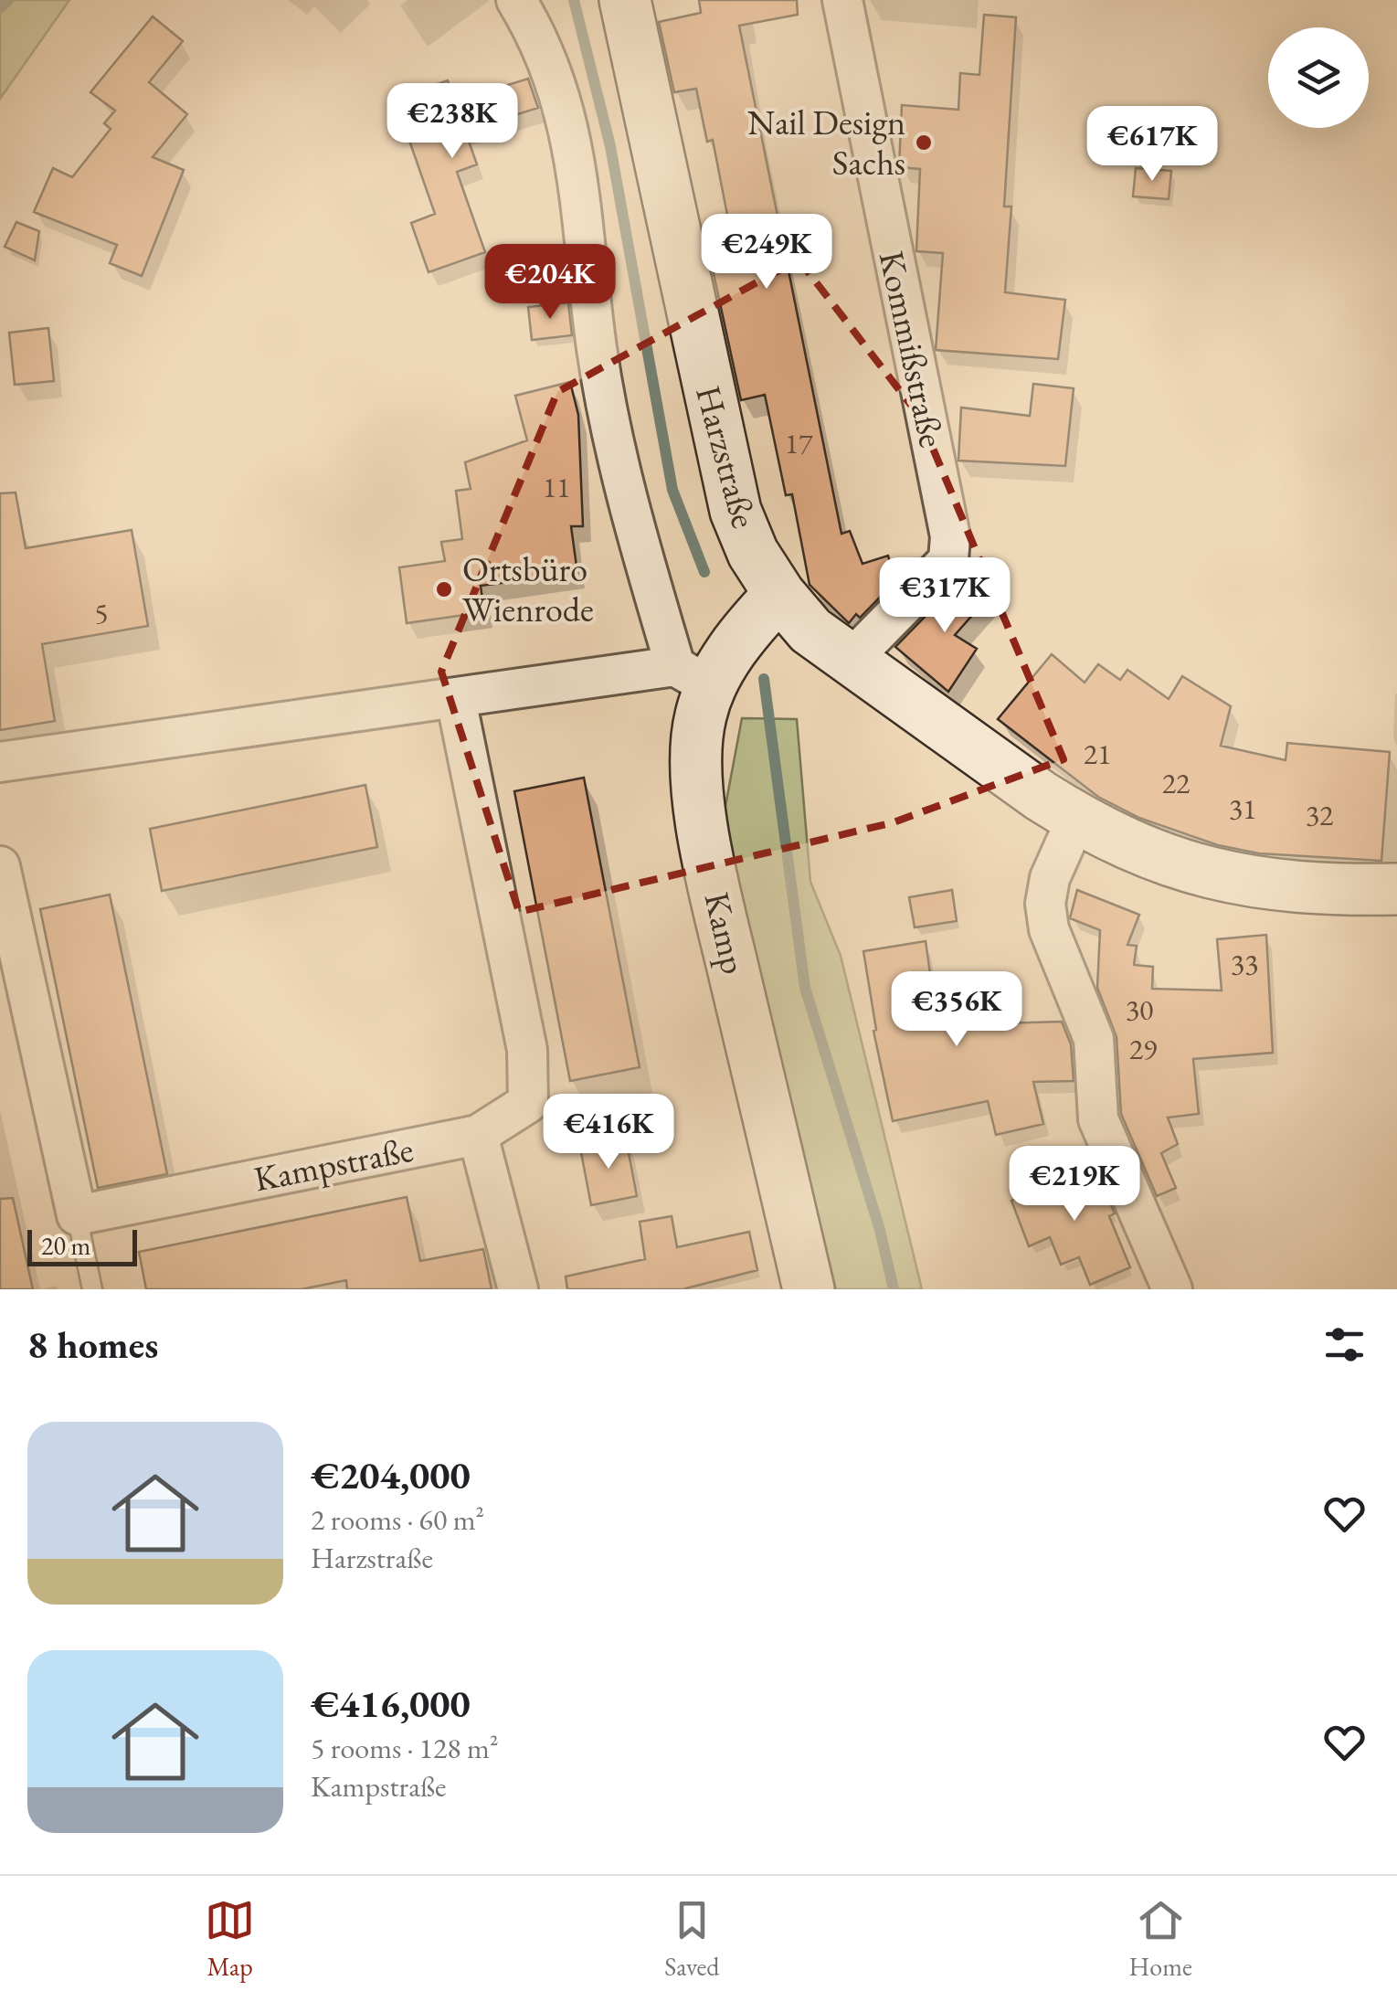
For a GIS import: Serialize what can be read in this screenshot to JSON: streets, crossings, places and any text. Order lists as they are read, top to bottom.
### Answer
{
  "streets": {
    "main road": ["Harzstraße", "Kamp"],
    "street": ["Kommißstraße", "Kampstraße"]
  },
  "crossings": [
    ["Kommißstraße", "Harzstraße"],
    ["Harzstraße", "Kamp"]
  ],
  "places": ["Nail Design Sachs", "Ortsbüro Wienrode"],
  "house_numbers": [
    "17",
    "11",
    "5",
    "21",
    "22",
    "31",
    "32",
    "33",
    "30",
    "29"
  ],
  "scale_bar": "20 m",
  "page": {
    "price": [
      "€238K",
      "€617K",
      "€249K",
      "€204K",
      "€317K",
      "€356K",
      "€416K",
      "€219K"
    ],
    "scale": "20 m",
    "heading": "8 homes",
    "list": [
      {
        "name": "€204,000",
        "note": "2 rooms · 60 m² · Harzstraße"
      },
      {
        "name": "€416,000",
        "note": "5 rooms · 128 m² · Kampstraße"
      }
    ],
    "tabs": ["Map", "Saved", "Home"]
  }
}
